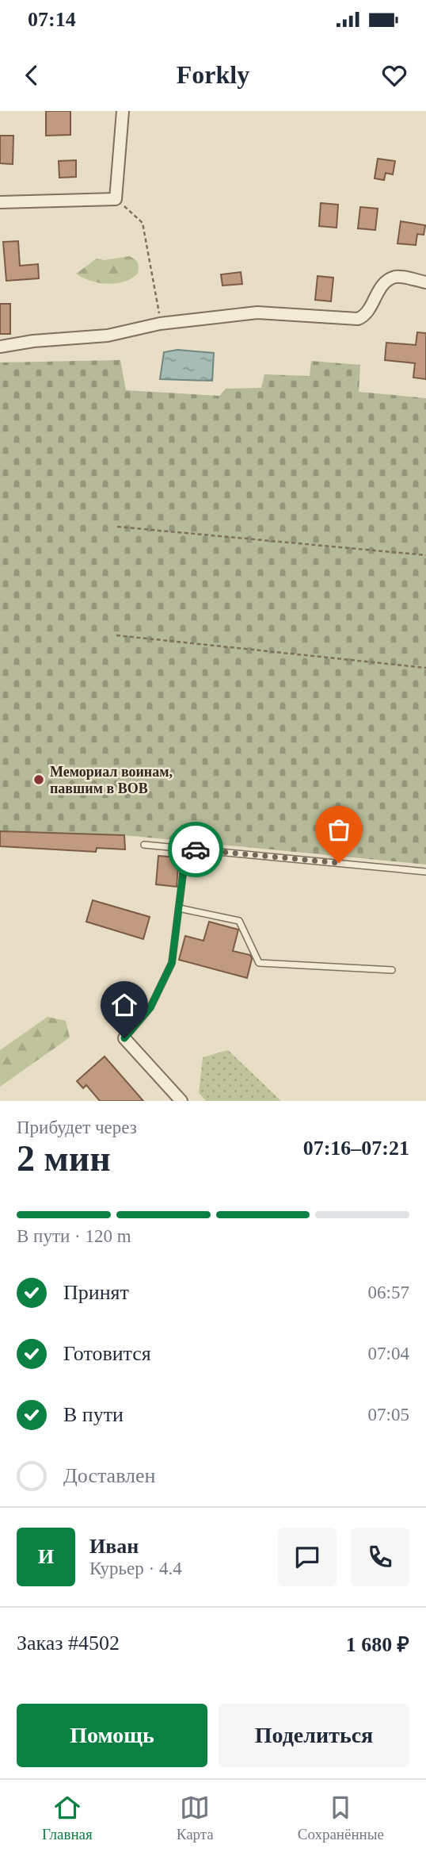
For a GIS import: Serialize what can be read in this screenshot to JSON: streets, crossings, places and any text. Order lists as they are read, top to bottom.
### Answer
{
  "places": ["Мемориал воинам, павшим в ВОВ"],
  "page": {
    "status": "07:14",
    "header": "Forkly",
    "heading": ["2 мин", "Прибудет через", "07:16–07:21"],
    "panel": [
      "Иван",
      "Курьер · 4.4",
      "Заказ #4502",
      "1 680 ₽"
    ],
    "bar": "В пути · 120 m",
    "list": [
      ["Принят", "06:57"],
      ["Готовится", "07:04"],
      ["В пути", "07:05"],
      "Доставлен"
    ],
    "round": "И",
    "buttons": ["Помощь", "Поделиться"],
    "tabs": ["Главная", "Карта", "Сохранённые"]
  }
}
